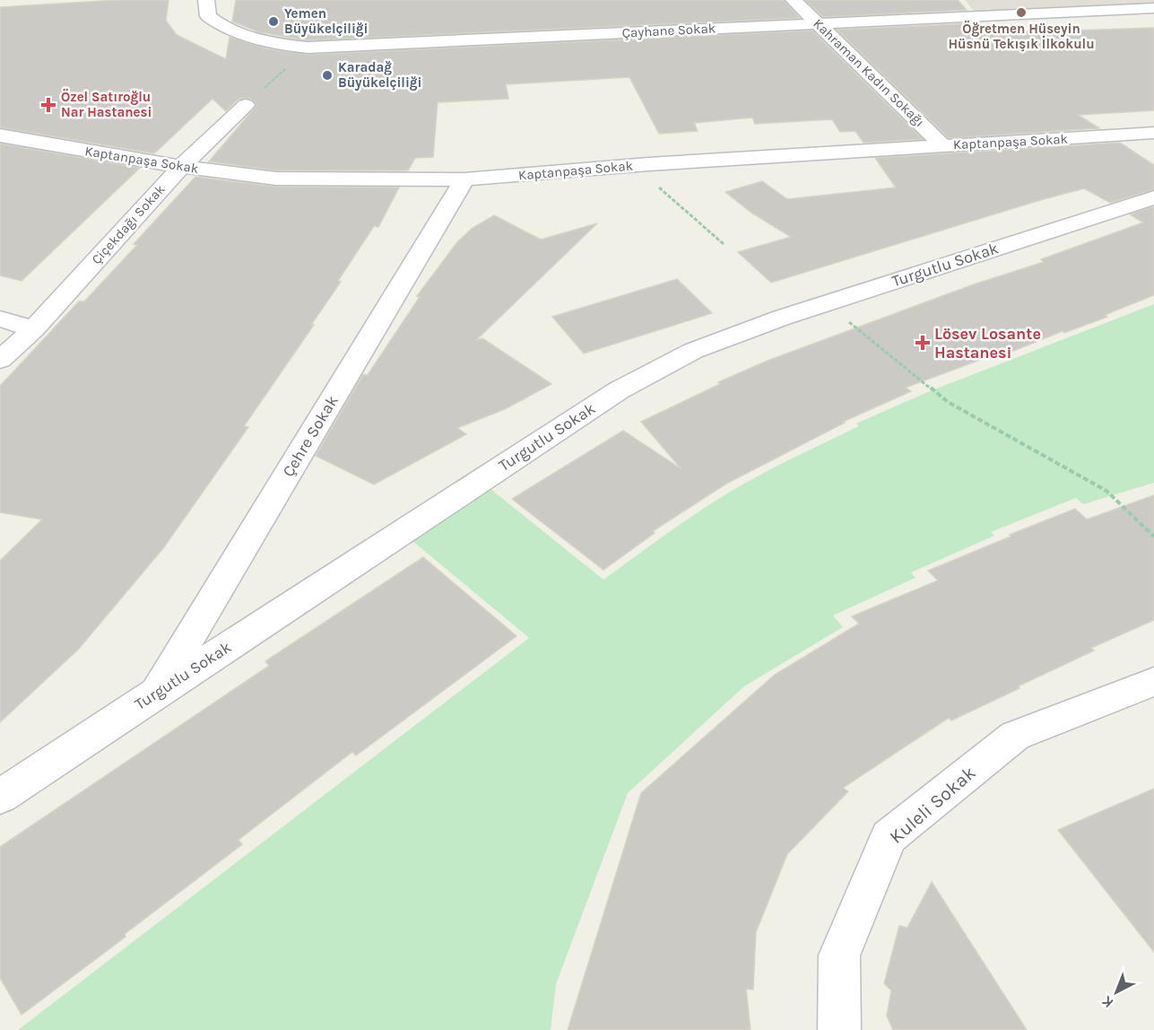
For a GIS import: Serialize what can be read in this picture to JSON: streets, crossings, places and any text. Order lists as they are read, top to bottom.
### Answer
{
  "streets": {
    "street": [
      "Çayhane Sokak",
      "Kahraman Kadın Sokağı",
      "Kaptanpaşa Sokak",
      "Çiçekdağı Sokak",
      "Turgutlu Sokak",
      "Çehre Sokak",
      "Kuleli Sokak"
    ]
  },
  "crossings": [
    ["Çayhane Sokak", "Kahraman Kadın Sokağı"],
    ["Kahraman Kadın Sokağı", "Kaptanpaşa Sokak"],
    ["Kaptanpaşa Sokak", "Çiçekdağı Sokak"],
    ["Kaptanpaşa Sokak", "Çehre Sokak"],
    ["Turgutlu Sokak", "Çehre Sokak"]
  ],
  "places": {
    "other": ["Öğretmen Hüseyin Hüsnü Tekışık İlkokulu", "Yemen Büyükelçiliği", "Karadağ Büyükelçiliği"],
    "health": ["Özel Satıroğlu Nar Hastanesi", "Lösev Losante Hastanesi"]
  },
  "north": "bottom left"
}
